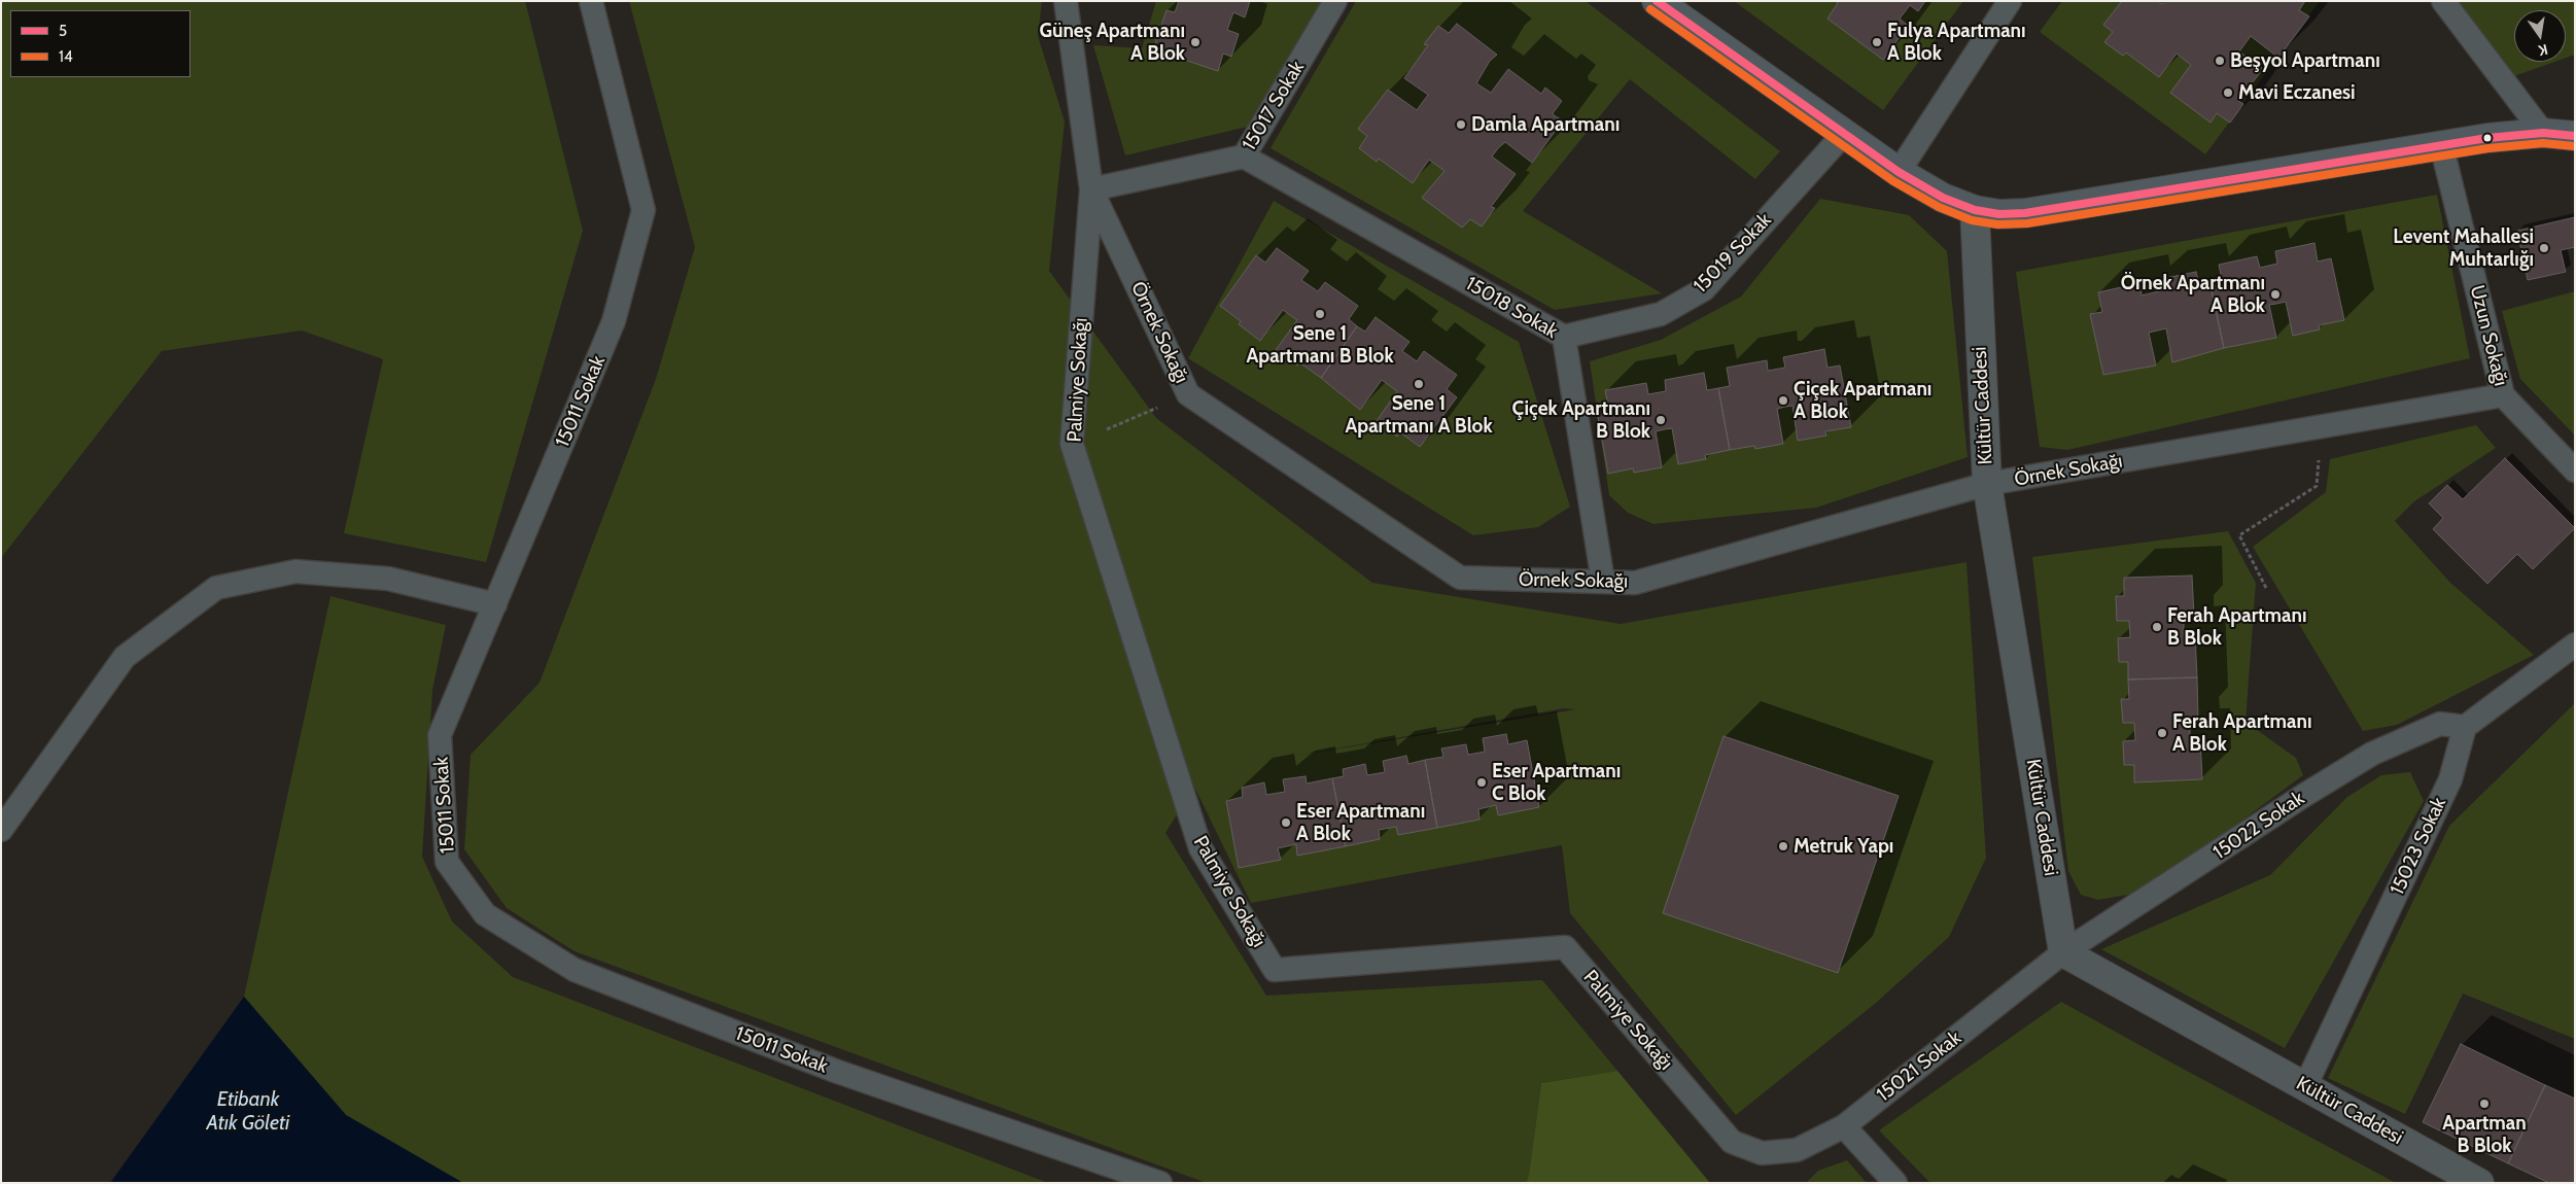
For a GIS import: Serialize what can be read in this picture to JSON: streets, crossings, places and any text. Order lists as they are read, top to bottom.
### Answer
{
  "streets": {
    "street": ["Kültür Caddesi"],
    "lane": [
      "15017 Sokak",
      "15019 Sokak",
      "15018 Sokak",
      "Örnek Sokağı",
      "Uzun Sokağı",
      "Palmiye Sokağı",
      "15011 Sokak",
      "15022 Sokak",
      "15023 Sokak",
      "15021 Sokak"
    ]
  },
  "crossings": [
    ["15017 Sokak", "15018 Sokak"],
    ["15017 Sokak", "Örnek Sokağı"],
    ["15017 Sokak", "Palmiye Sokağı"],
    ["15019 Sokak", "15018 Sokak"],
    ["15018 Sokak", "Örnek Sokağı"],
    ["Örnek Sokağı", "Uzun Sokağı"],
    ["Örnek Sokağı", "Palmiye Sokağı"],
    ["Örnek Sokağı", "Kültür Caddesi"],
    ["Palmiye Sokağı", "15021 Sokak"],
    ["Kültür Caddesi", "15022 Sokak"],
    ["Kültür Caddesi", "15023 Sokak"],
    ["Kültür Caddesi", "15021 Sokak"],
    ["15022 Sokak", "15023 Sokak"],
    ["15022 Sokak", "15021 Sokak"]
  ],
  "water": ["Etibank Atık Göleti"],
  "places": [
    "Güneş Apartmanı A Blok",
    "Fulya Apartmanı A Blok",
    "Beşyol Apartmanı",
    "Mavi Eczanesi",
    "Damla Apartmanı",
    "Levent Mahallesi Muhtarlığı",
    "Örnek Apartmanı A Blok",
    "Sene 1 Apartmanı B Blok",
    "Sene 1 Apartmanı A Blok",
    "Çiçek Apartmanı A Blok",
    "Çiçek Apartmanı B Blok",
    "Ferah Apartmanı B Blok",
    "Ferah Apartmanı A Blok",
    "Eser Apartmanı C Blok",
    "Eser Apartmanı A Blok",
    "Metruk Yapı",
    "Apartman B Blok"
  ],
  "lines": ["transit line 5", "transit line 14"],
  "legend": ["5", "14"],
  "north": "bottom"
}
